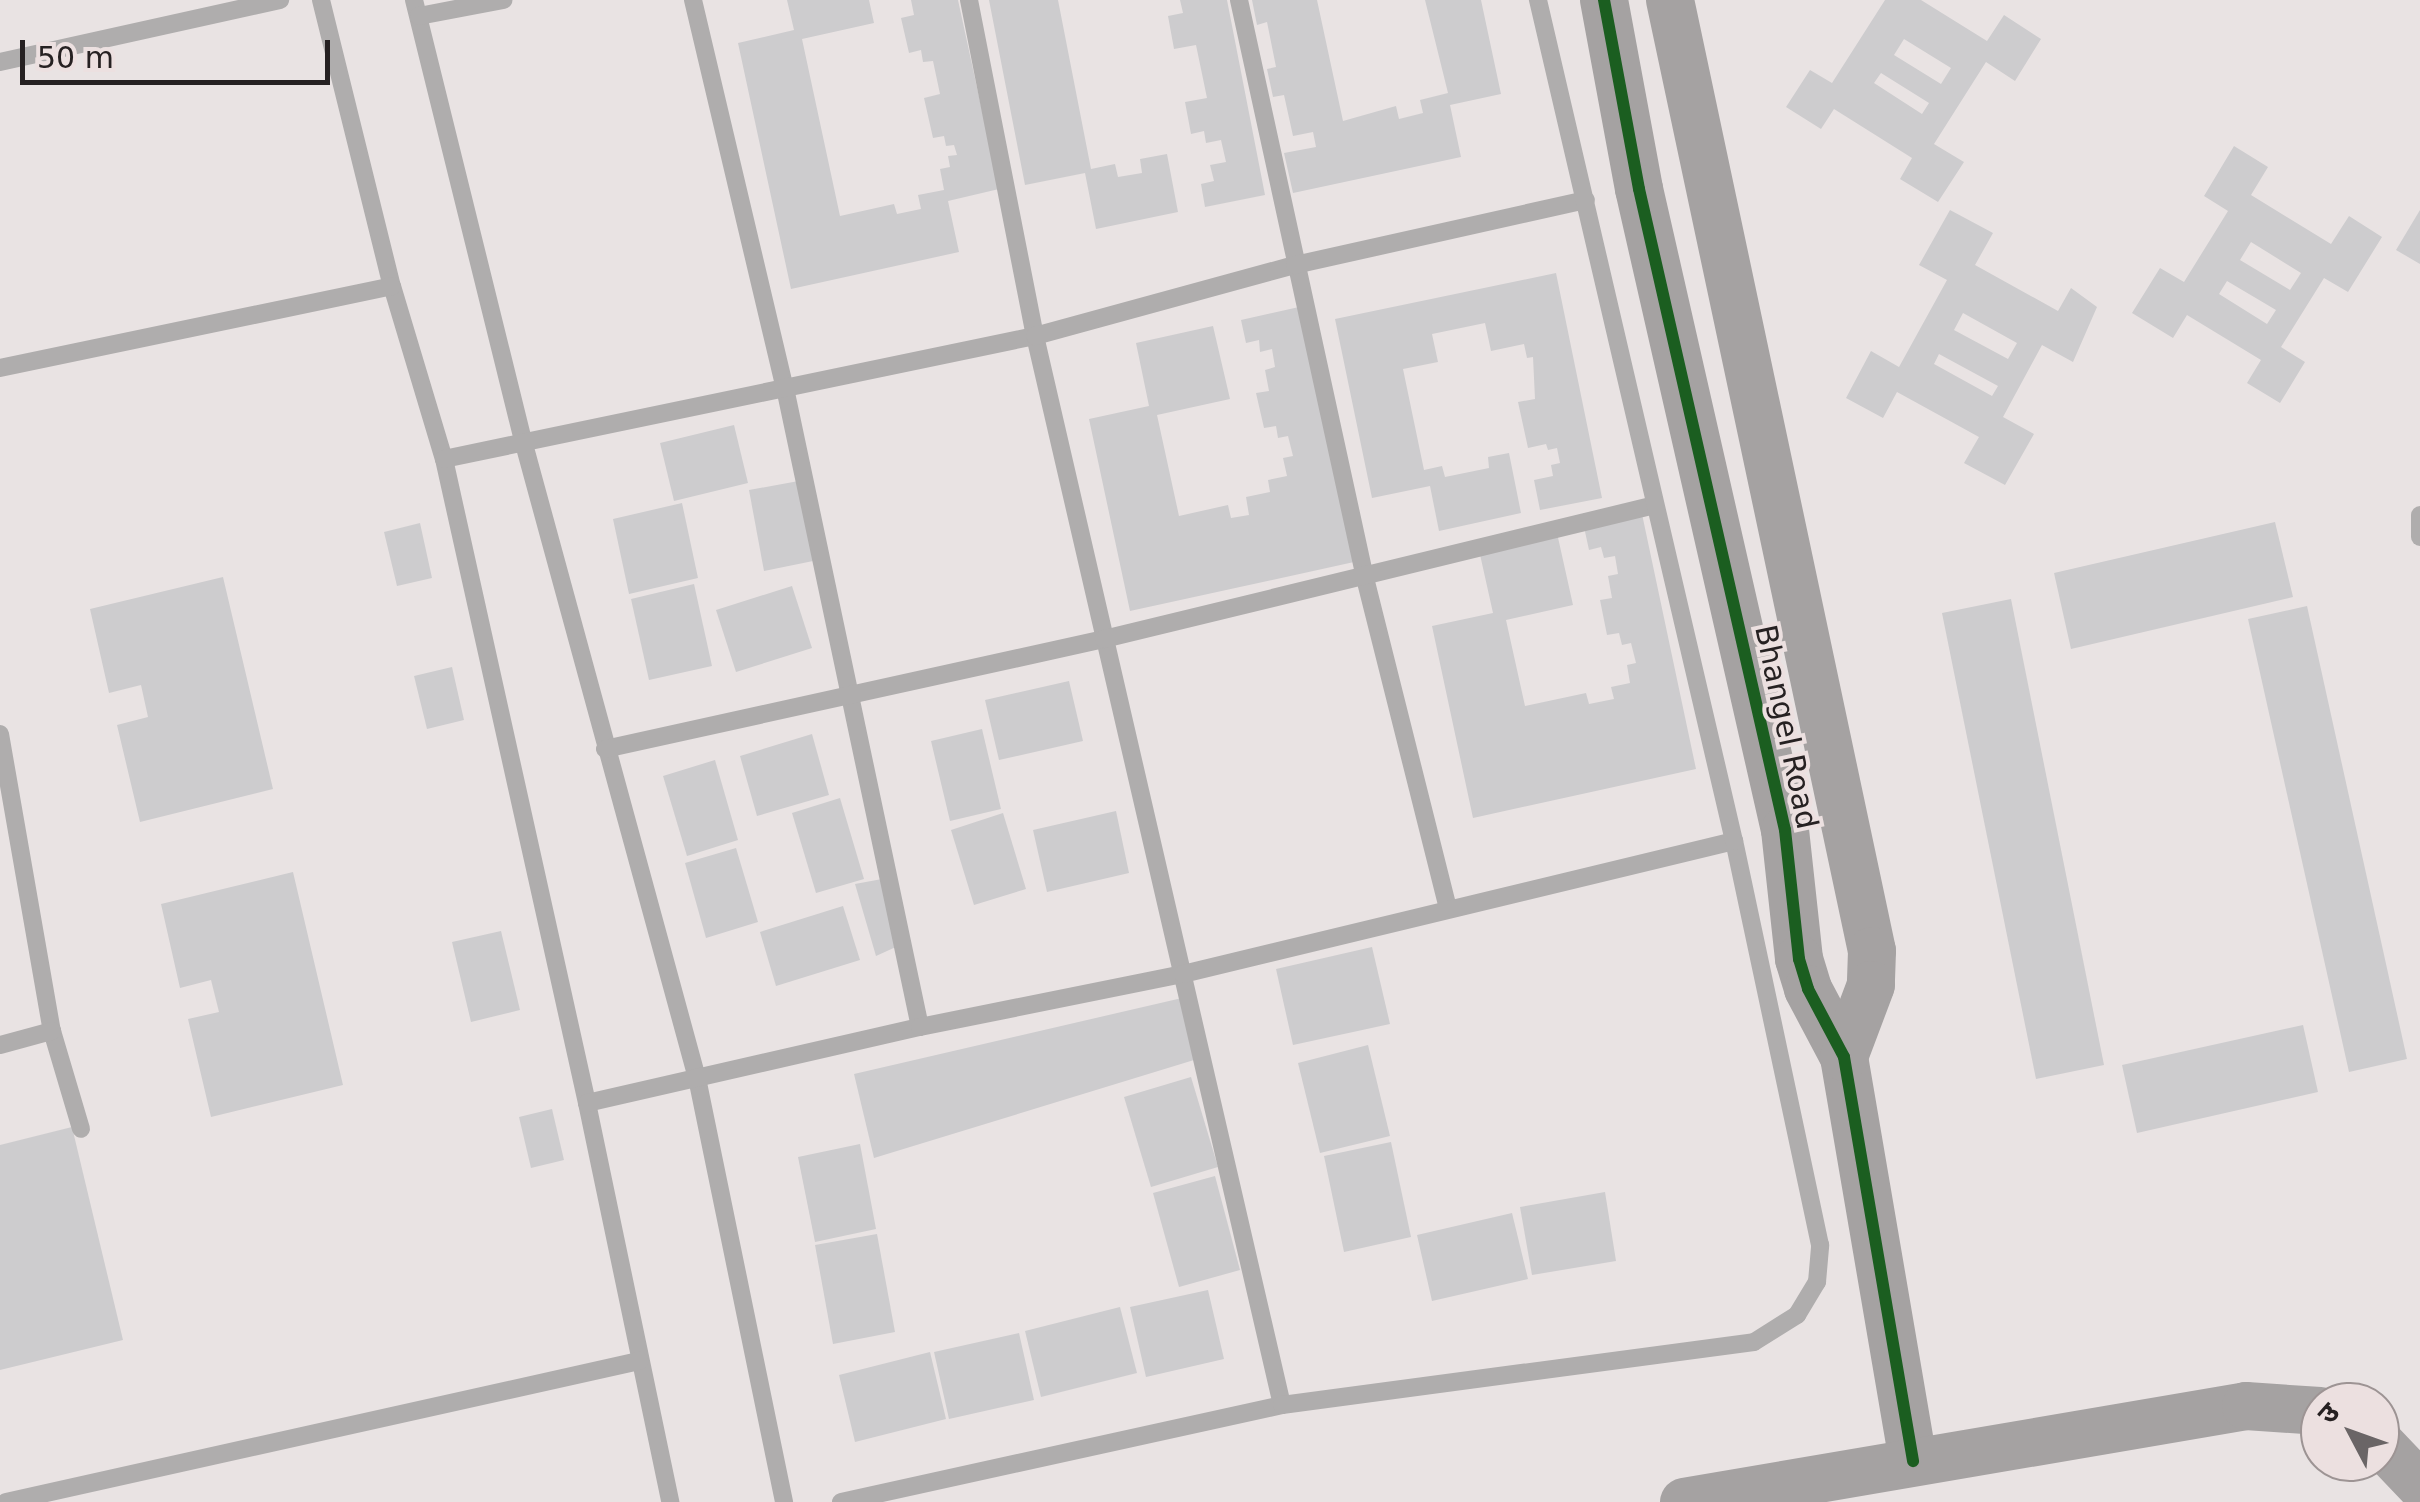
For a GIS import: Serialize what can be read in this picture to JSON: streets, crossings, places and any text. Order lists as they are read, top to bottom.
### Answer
{
  "streets": {
    "street": ["Bhangel Road"]
  },
  "scale_bar": "50 m",
  "north": "top left"
}
